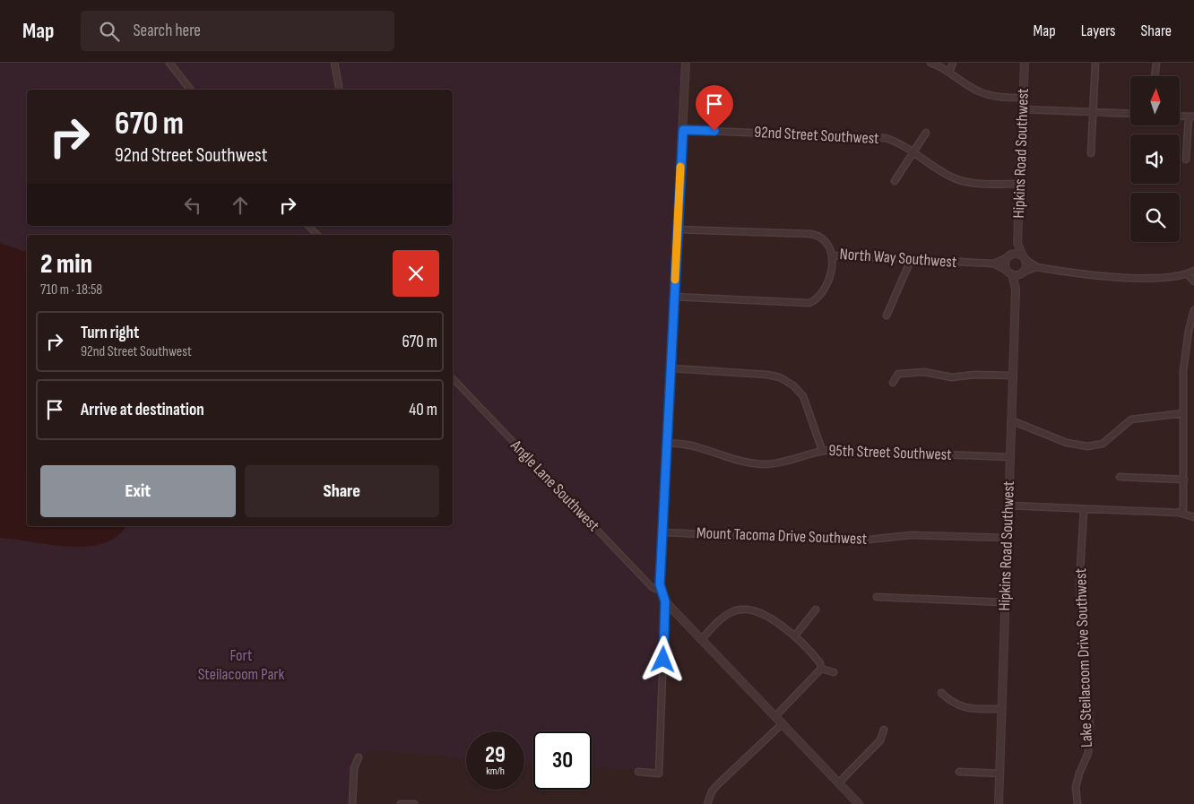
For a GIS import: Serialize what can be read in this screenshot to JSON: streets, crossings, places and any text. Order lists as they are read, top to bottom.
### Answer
{
  "streets": {
    "street": [
      "92nd Street Southwest",
      "Hipkins Road Southwest",
      "North Way Southwest",
      "95th Street Southwest",
      "Angle Lane Southwest",
      "Mount Tacoma Drive Southwest",
      "Lake Steilacoom Drive Southwest"
    ]
  },
  "crossings": [
    ["92nd Street Southwest", "Hipkins Road Southwest"],
    ["Hipkins Road Southwest", "North Way Southwest"],
    ["Hipkins Road Southwest", "95th Street Southwest"],
    ["Hipkins Road Southwest", "Mount Tacoma Drive Southwest"]
  ],
  "parks": ["Fort Steilacoom Park"],
  "north": "top",
  "page": {
    "header": "Map",
    "search": "Search here",
    "nav": ["Map", "Layers", "Share"],
    "turn": ["670 m", "92nd Street Southwest"],
    "heading": ["2 min", "710 m · 18:58"],
    "list": [
      {
        "name": "Turn right",
        "note": "92nd Street Southwest",
        "value": "670 m"
      },
      {
        "name": "Arrive at destination",
        "value": "40 m"
      }
    ],
    "buttons": ["Exit", "Share"],
    "speed": "29 km/h",
    "limit": "30"
  }
}
